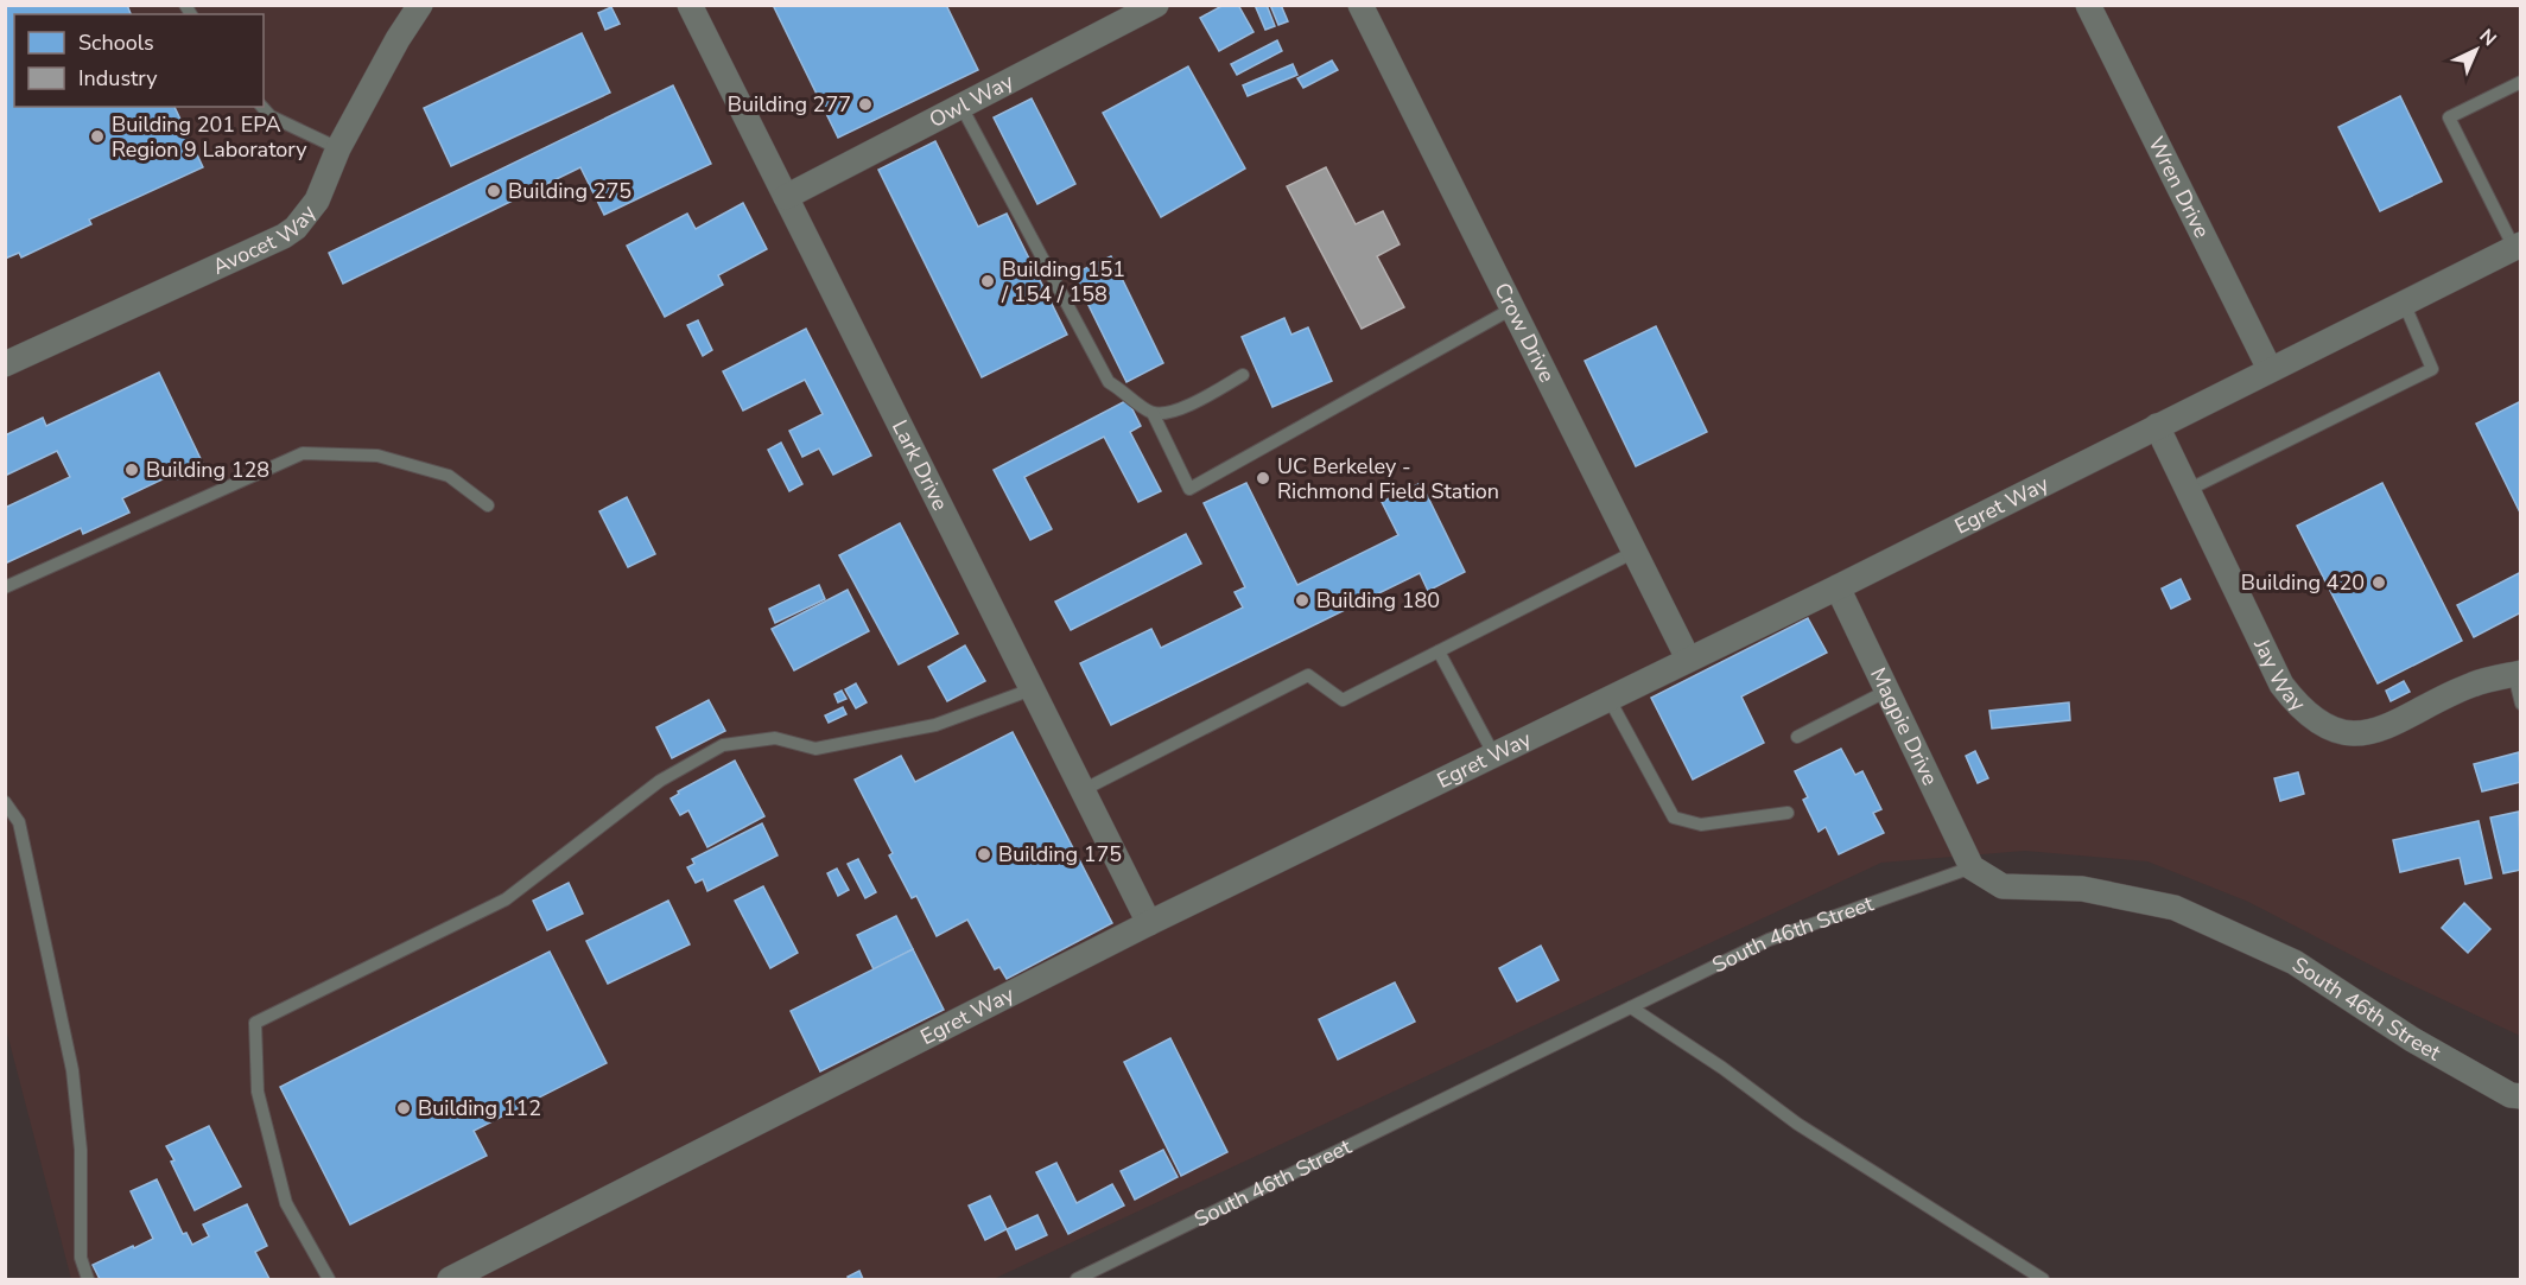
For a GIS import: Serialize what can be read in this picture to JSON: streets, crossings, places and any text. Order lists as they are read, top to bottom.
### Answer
{
  "streets": {
    "street": [
      "Owl Way",
      "Wren Drive",
      "Avocet Way",
      "Crow Drive",
      "Lark Drive",
      "Egret Way",
      "Jay Way",
      "Magpie Drive",
      "South 46th Street"
    ]
  },
  "crossings": [
    ["Owl Way", "Lark Drive"],
    ["Wren Drive", "Egret Way"],
    ["Crow Drive", "Egret Way"],
    ["Lark Drive", "Egret Way"],
    ["Egret Way", "Jay Way"],
    ["Egret Way", "Magpie Drive"],
    ["Magpie Drive", "South 46th Street"]
  ],
  "places": [
    "Building 277",
    "Building 201 EPA Region 9 Laboratory",
    "Building 275",
    "Building 151 / 154 / 158",
    "Building 128",
    "UC Berkeley - Richmond Field Station",
    "Building 420",
    "Building 180",
    "Building 175",
    "Building 112"
  ],
  "legend": ["Schools", "Industry"],
  "north": "top right"
}
